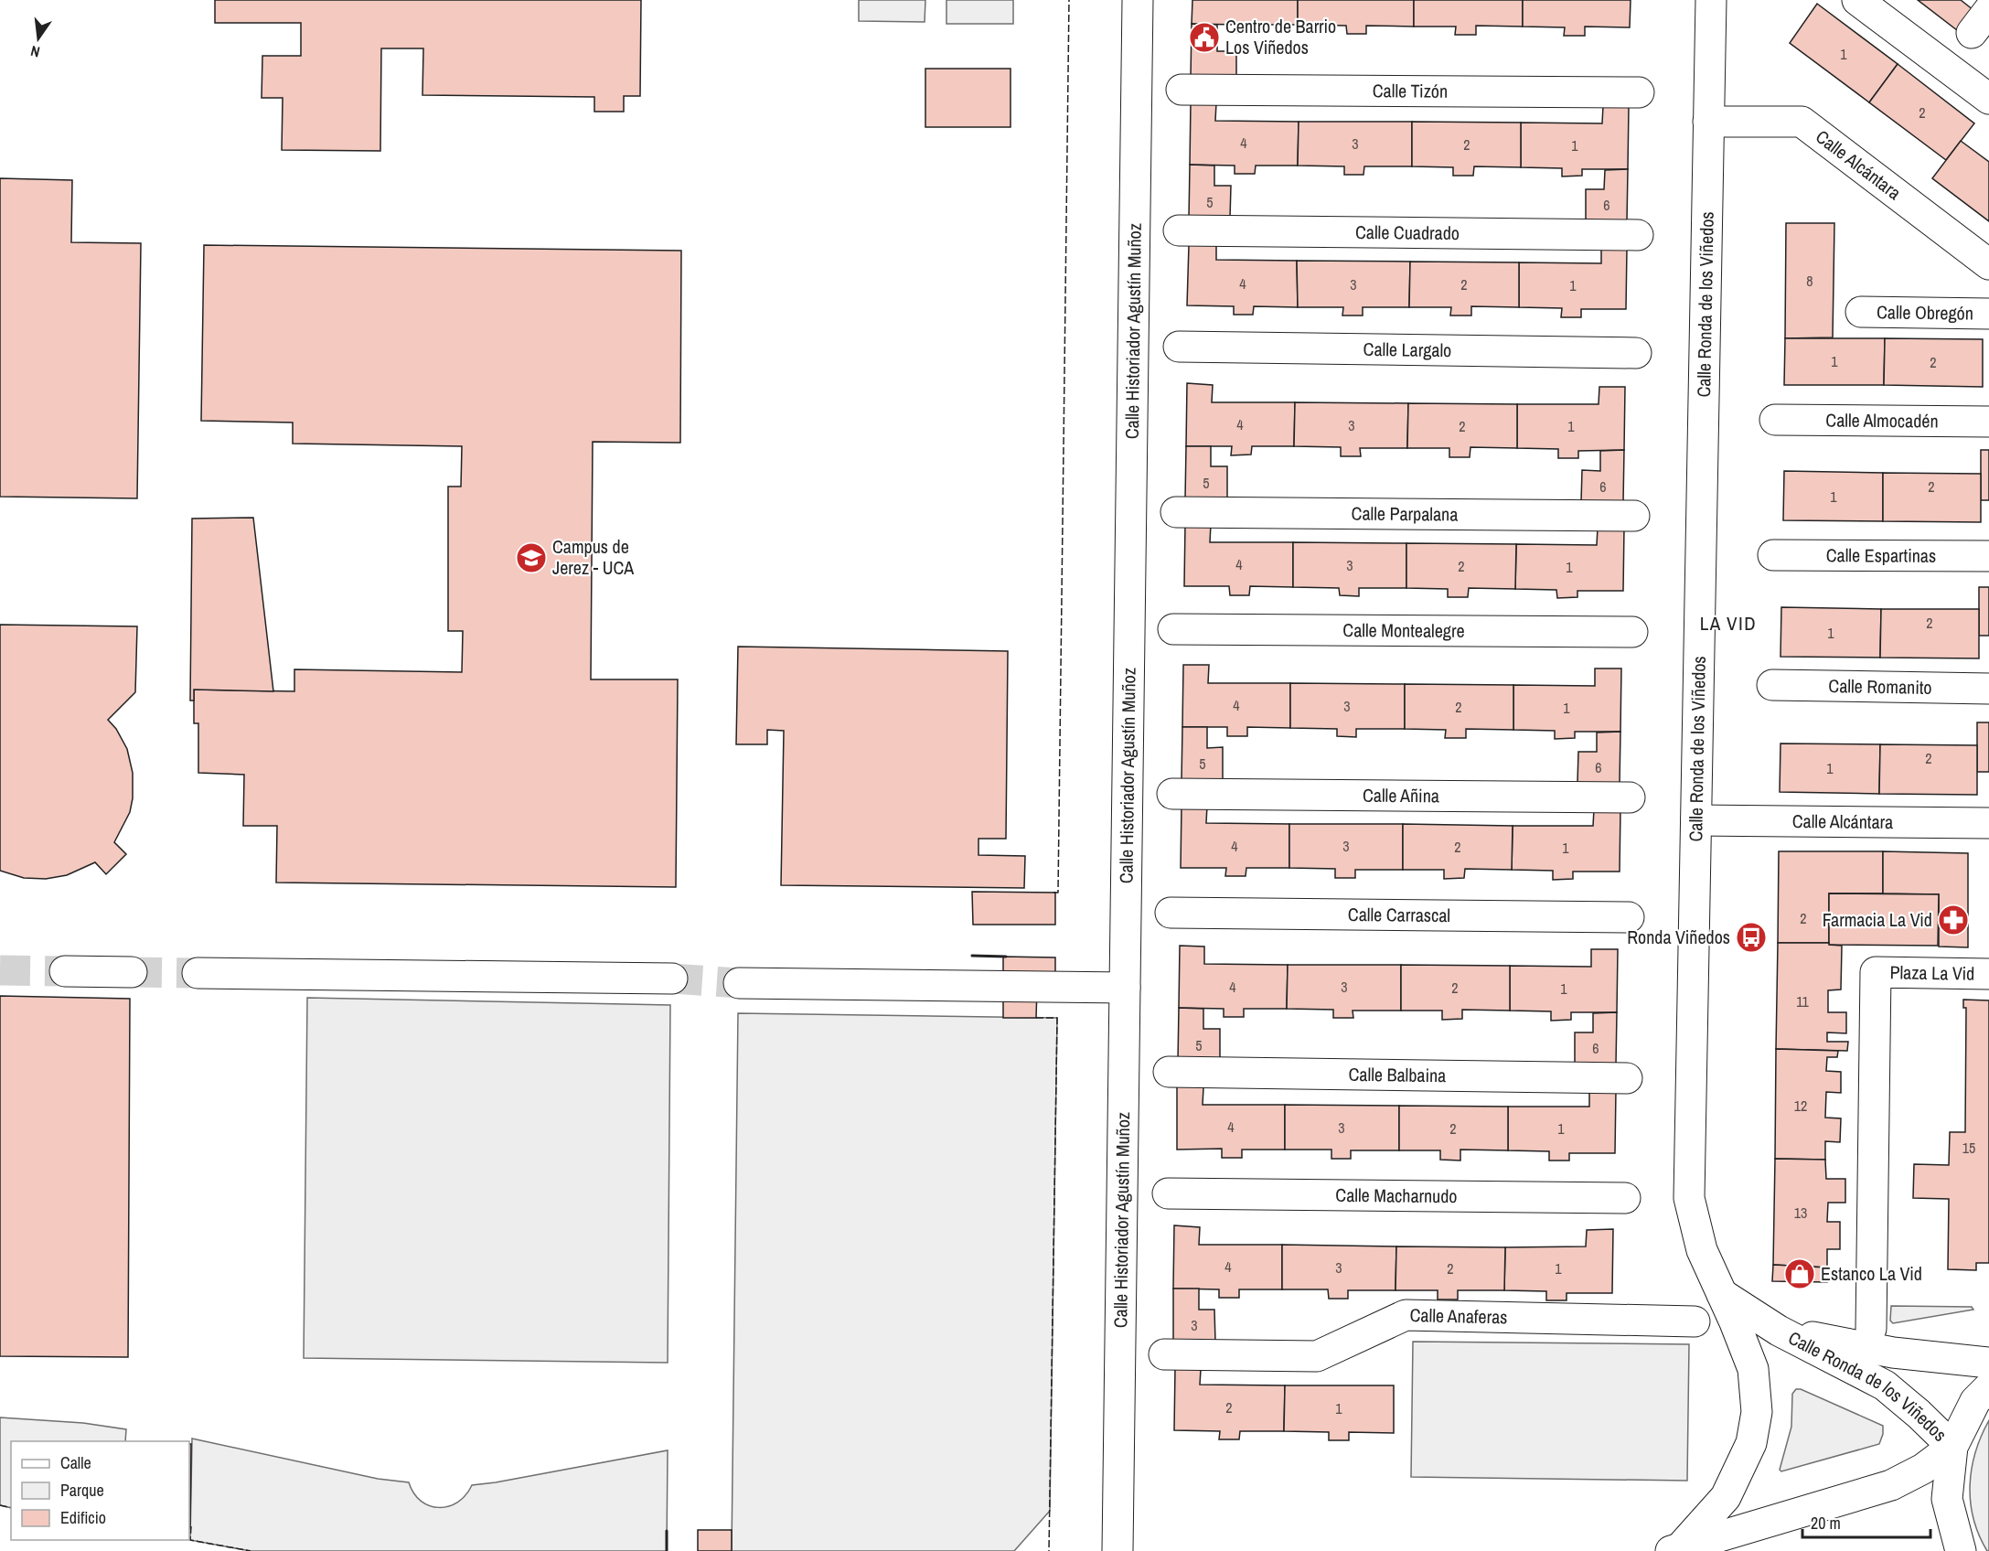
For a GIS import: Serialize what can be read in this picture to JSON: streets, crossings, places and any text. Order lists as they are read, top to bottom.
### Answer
{
  "streets": {
    "street": [
      "Calle Tizón",
      "Calle Alcántara",
      "Calle Cuadrado",
      "Calle Ronda de los Viñedos",
      "Calle Obregón",
      "Calle Historiador Agustín Muñoz",
      "Calle Largalo",
      "Calle Almocadén",
      "Calle Parpalana",
      "Calle Espartinas",
      "Calle Montealegre",
      "Calle Romanito",
      "Calle Añina",
      "Calle Carrascal",
      "Plaza La Vid",
      "Calle Balbaina",
      "Calle Macharnudo",
      "Calle Anaferas"
    ]
  },
  "crossings": [
    ["Calle Alcántara", "Calle Ronda de los Viñedos"]
  ],
  "districts": ["LA VID"],
  "places": {
    "public building": ["Centro de Barrio Los Viñedos"],
    "school or university": ["Campus de Jerez - UCA"],
    "pharmacy": ["Farmacia La Vid"],
    "bus stop": ["Ronda Viñedos"],
    "shop": ["Estanco La Vid"]
  },
  "house_numbers": [
    "1",
    "2",
    "4",
    "3",
    "2",
    "1",
    "5",
    "6",
    "8",
    "4",
    "3",
    "2",
    "1",
    "1",
    "2",
    "4",
    "3",
    "2",
    "1",
    "5",
    "6",
    "2",
    "1",
    "4",
    "3",
    "2",
    "1",
    "2",
    "1",
    "4",
    "3",
    "2",
    "1",
    "2",
    "5",
    "6",
    "1",
    "4",
    "3",
    "2",
    "1",
    "2",
    "4",
    "3",
    "2",
    "1",
    "11",
    "5",
    "6",
    "12",
    "4",
    "3",
    "2",
    "1",
    "15",
    "13",
    "4",
    "3",
    "2",
    "1",
    "3",
    "2",
    "1"
  ],
  "legend": ["Calle", "Parque", "Edificio"],
  "scale_bar": "20 m",
  "north": "bottom"
}
